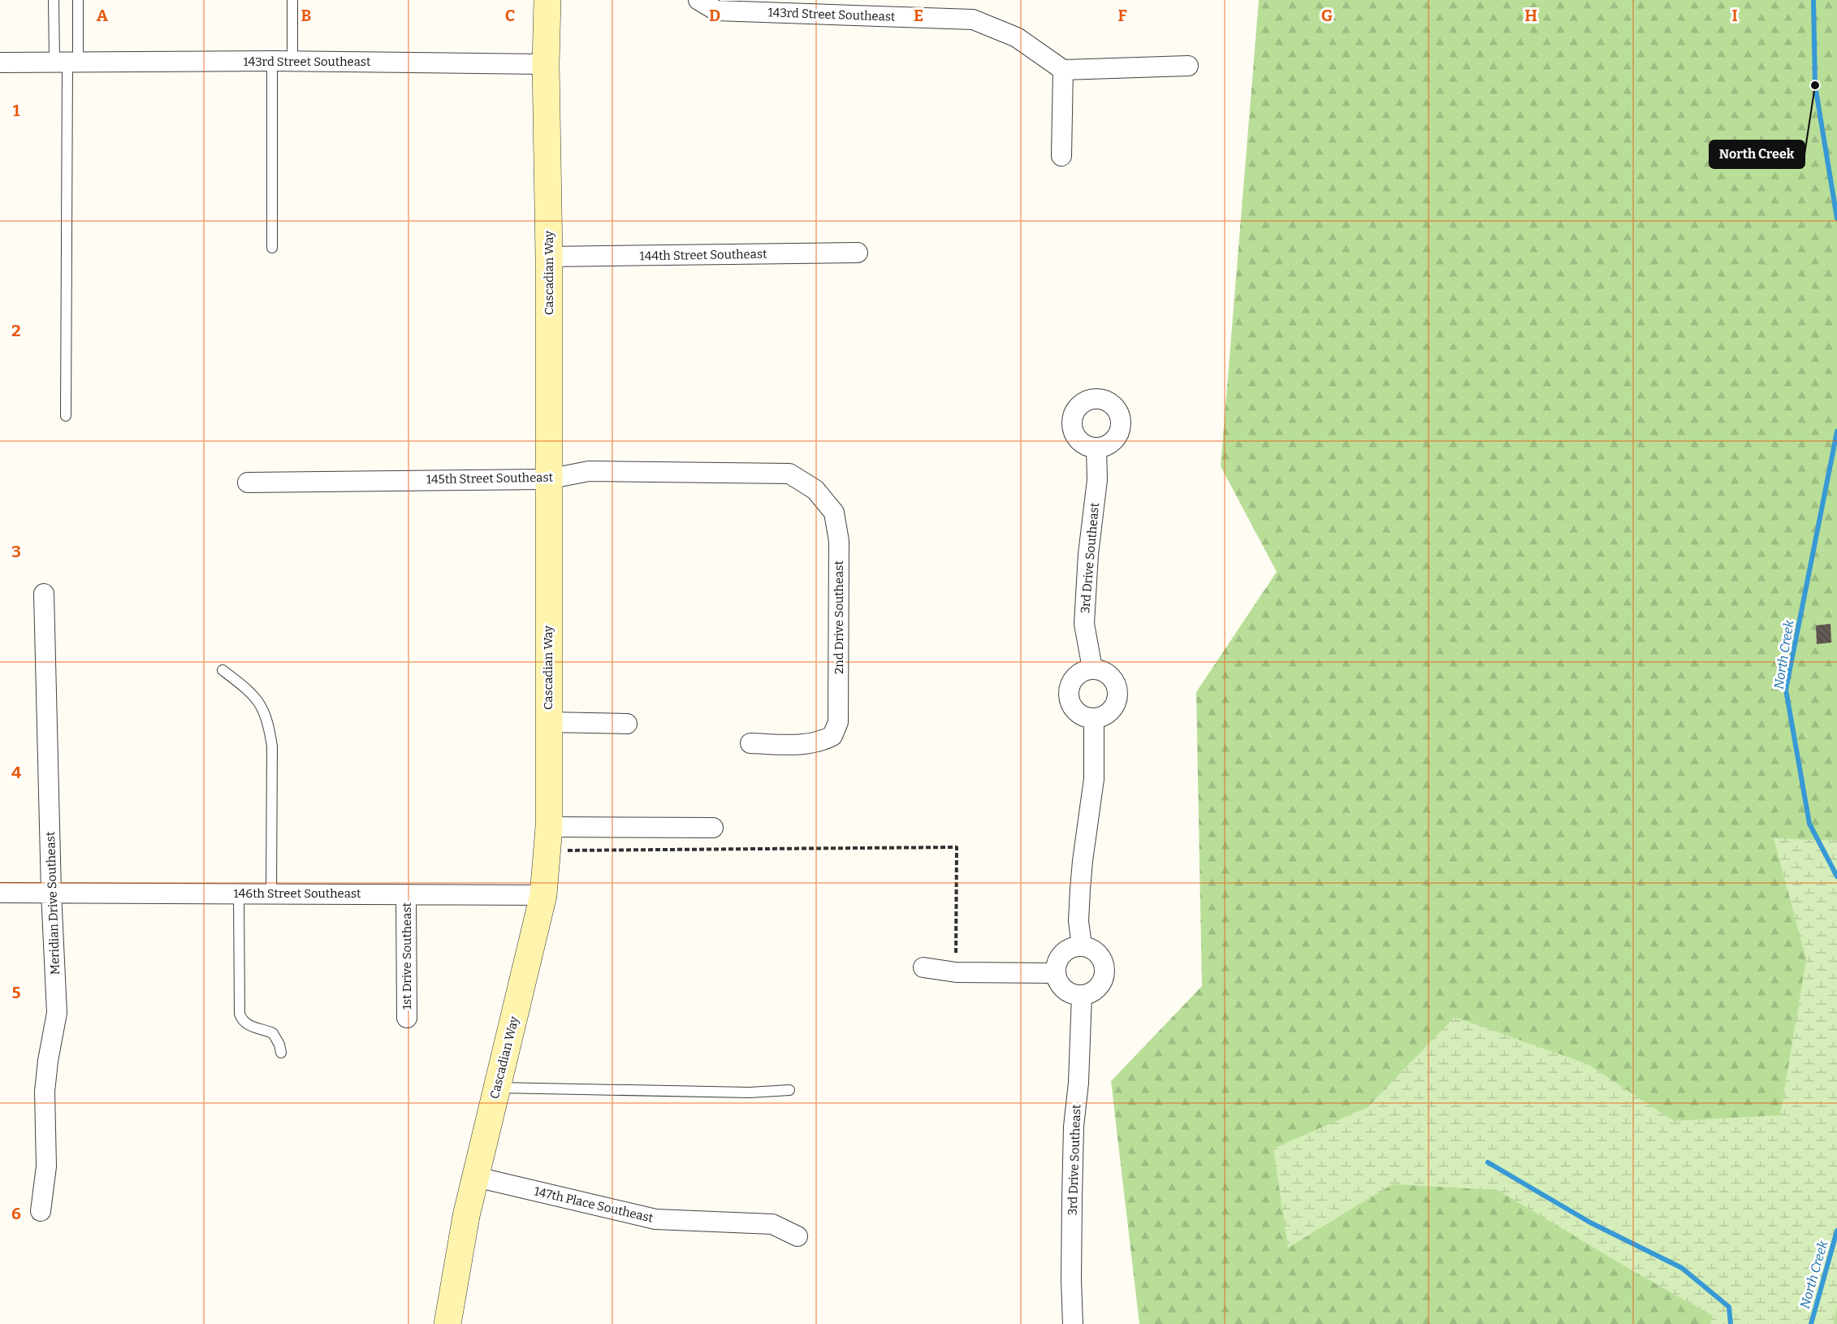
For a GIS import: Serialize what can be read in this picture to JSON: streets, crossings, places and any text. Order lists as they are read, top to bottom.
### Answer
{
  "streets": {
    "street": [
      "143rd Street Southeast",
      "144th Street Southeast",
      "Cascadian Way",
      "145th Street Southeast",
      "3rd Drive Southeast",
      "2nd Drive Southeast",
      "146th Street Southeast",
      "Meridian Drive Southeast",
      "1st Drive Southeast",
      "147th Place Southeast"
    ]
  },
  "crossings": [
    ["143rd Street Southeast", "Cascadian Way"],
    ["144th Street Southeast", "Cascadian Way"],
    ["Cascadian Way", "145th Street Southeast"],
    ["Cascadian Way", "146th Street Southeast"],
    ["Cascadian Way", "147th Place Southeast"],
    ["145th Street Southeast", "2nd Drive Southeast"],
    ["146th Street Southeast", "Meridian Drive Southeast"],
    ["146th Street Southeast", "1st Drive Southeast"]
  ],
  "water": ["North Creek"],
  "places": ["North Creek"],
  "grid": {
    "columns": [
      "A",
      "B",
      "C",
      "D",
      "E",
      "F",
      "G",
      "H",
      "I"
    ],
    "rows": [
      "1",
      "2",
      "3",
      "4",
      "5",
      "6"
    ]
  }
}
